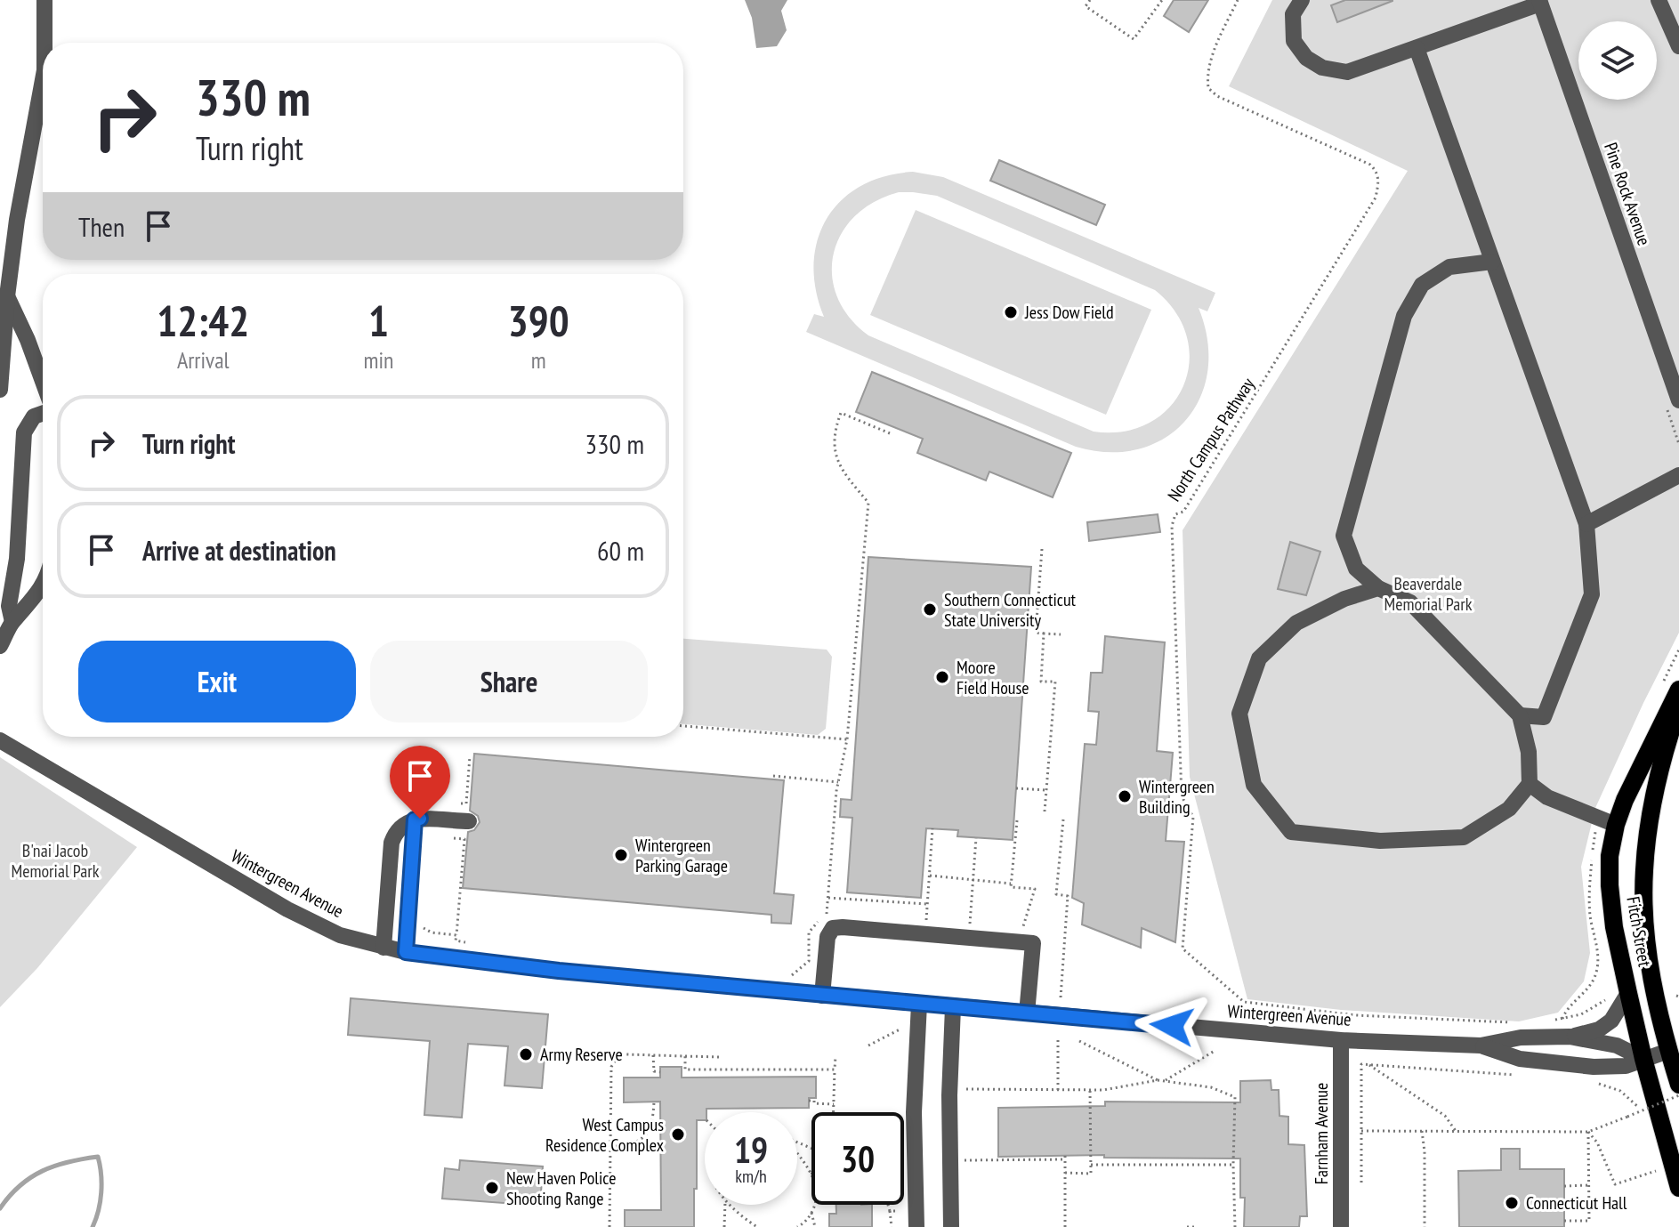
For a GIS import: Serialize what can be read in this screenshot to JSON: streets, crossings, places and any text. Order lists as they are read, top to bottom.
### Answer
{
  "streets": {
    "main road": ["Fitch Street"],
    "street": ["Pine Rock Avenue", "Wintergreen Avenue", "Farnham Avenue"],
    "path": ["North Campus Pathway"]
  },
  "crossings": [
    ["Wintergreen Avenue", "Fitch Street"],
    ["Wintergreen Avenue", "Farnham Avenue"]
  ],
  "parks": ["Beaverdale Memorial Park", "B'nai Jacob Memorial Park"],
  "places": [
    "Jess Dow Field",
    "Southern Connecticut State University",
    "Moore Field House",
    "Wintergreen Building",
    "Wintergreen Parking Garage",
    "Army Reserve",
    "West Campus Residence Complex",
    "New Haven Police Shooting Range",
    "Connecticut Hall"
  ],
  "page": {
    "turn": ["330 m", "Turn right"],
    "then": "Then",
    "eta": [
      "12:42",
      "Arrival",
      "1",
      "min",
      "390",
      "m"
    ],
    "list": [
      {
        "name": "Turn right",
        "value": "330 m"
      },
      {
        "name": "Arrive at destination",
        "value": "60 m"
      }
    ],
    "buttons": ["Exit", "Share"],
    "speed": "19 km/h",
    "limit": "30"
  }
}
